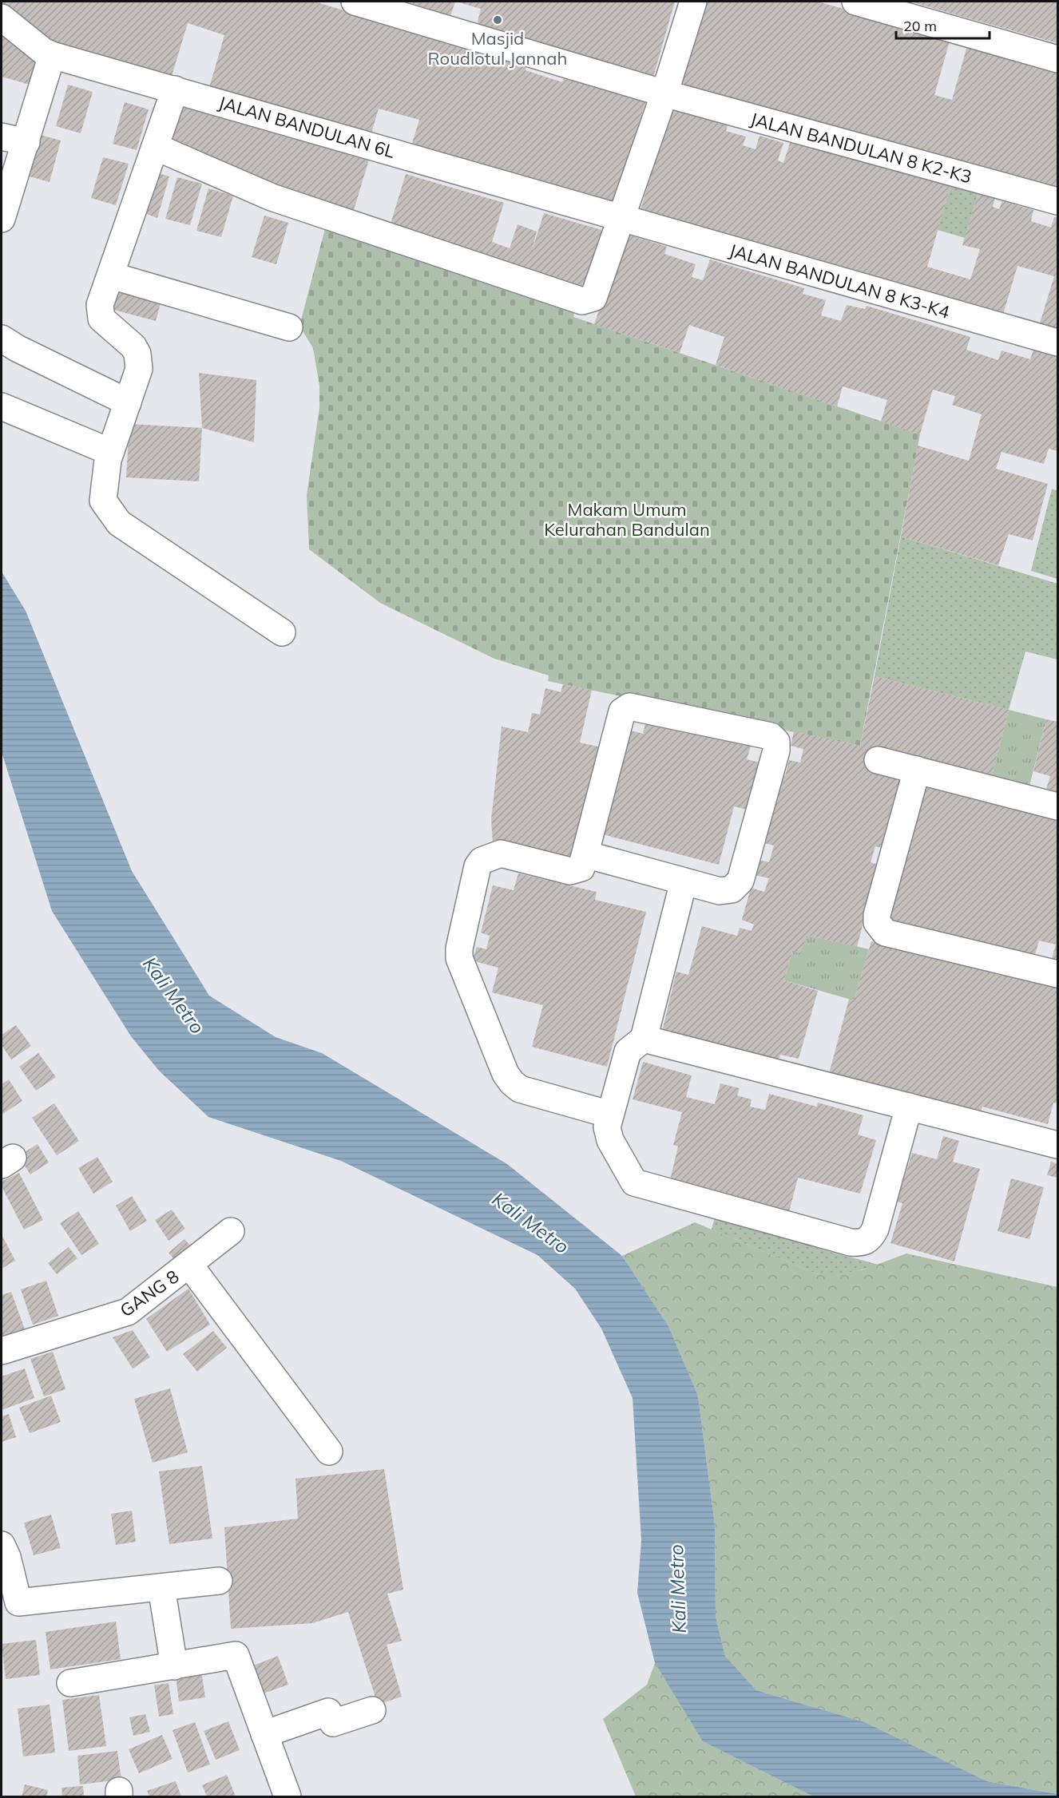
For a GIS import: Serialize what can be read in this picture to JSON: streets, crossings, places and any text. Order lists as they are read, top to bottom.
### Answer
{
  "streets": {
    "street": [
      "JALAN BANDULAN 6L",
      "JALAN BANDULAN 8 K2-K3",
      "JALAN BANDULAN 8 K3-K4",
      "GANG 8"
    ]
  },
  "crossings": [
    ["JALAN BANDULAN 6L", "JALAN BANDULAN 8 K3-K4"]
  ],
  "water": ["Kali Metro"],
  "parks": ["Makam Umum Kelurahan Bandulan"],
  "places": ["Masjid Roudlotul Jannah"],
  "scale_bar": "20 m"
}
